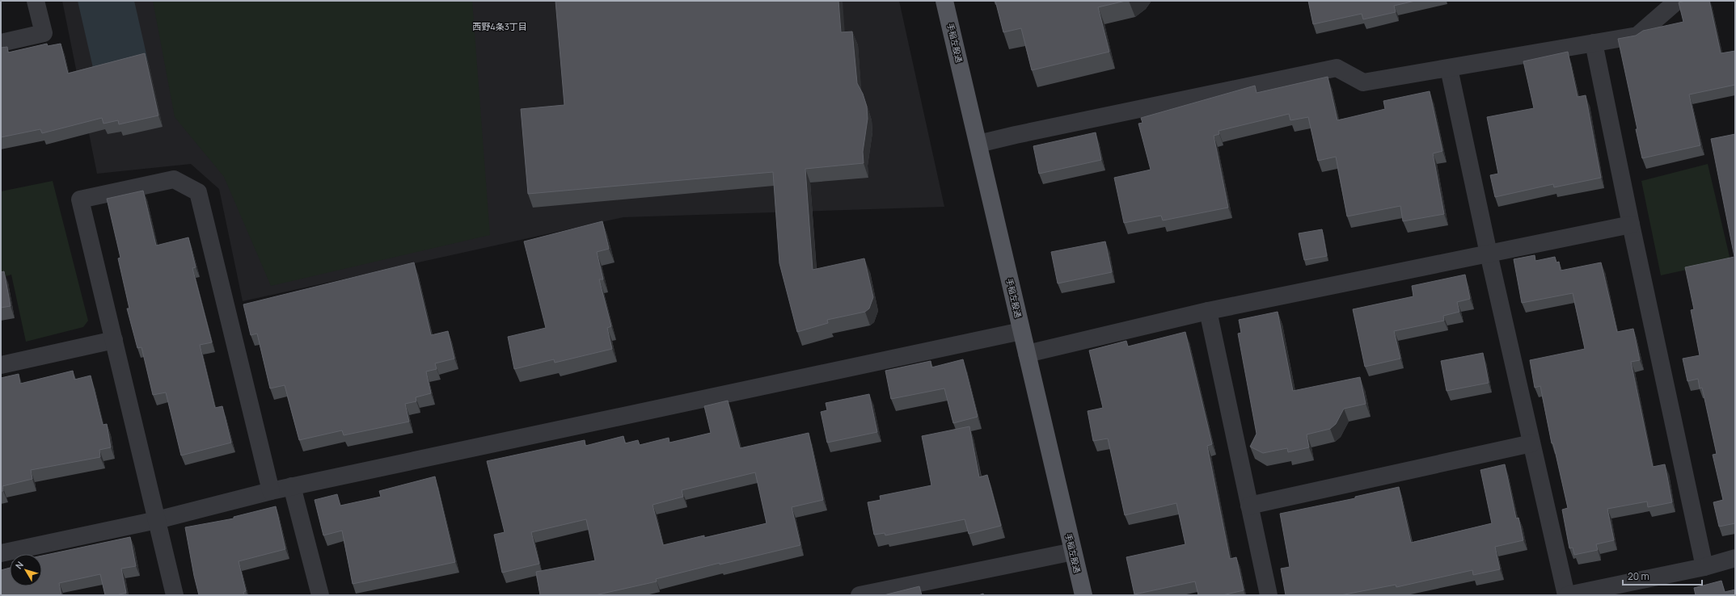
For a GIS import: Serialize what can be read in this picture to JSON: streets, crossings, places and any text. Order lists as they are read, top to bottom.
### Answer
{
  "streets": {
    "main road": ["手稲左股通"]
  },
  "districts": ["西野4条3丁目"],
  "scale_bar": "20 m",
  "north": "top left"
}
